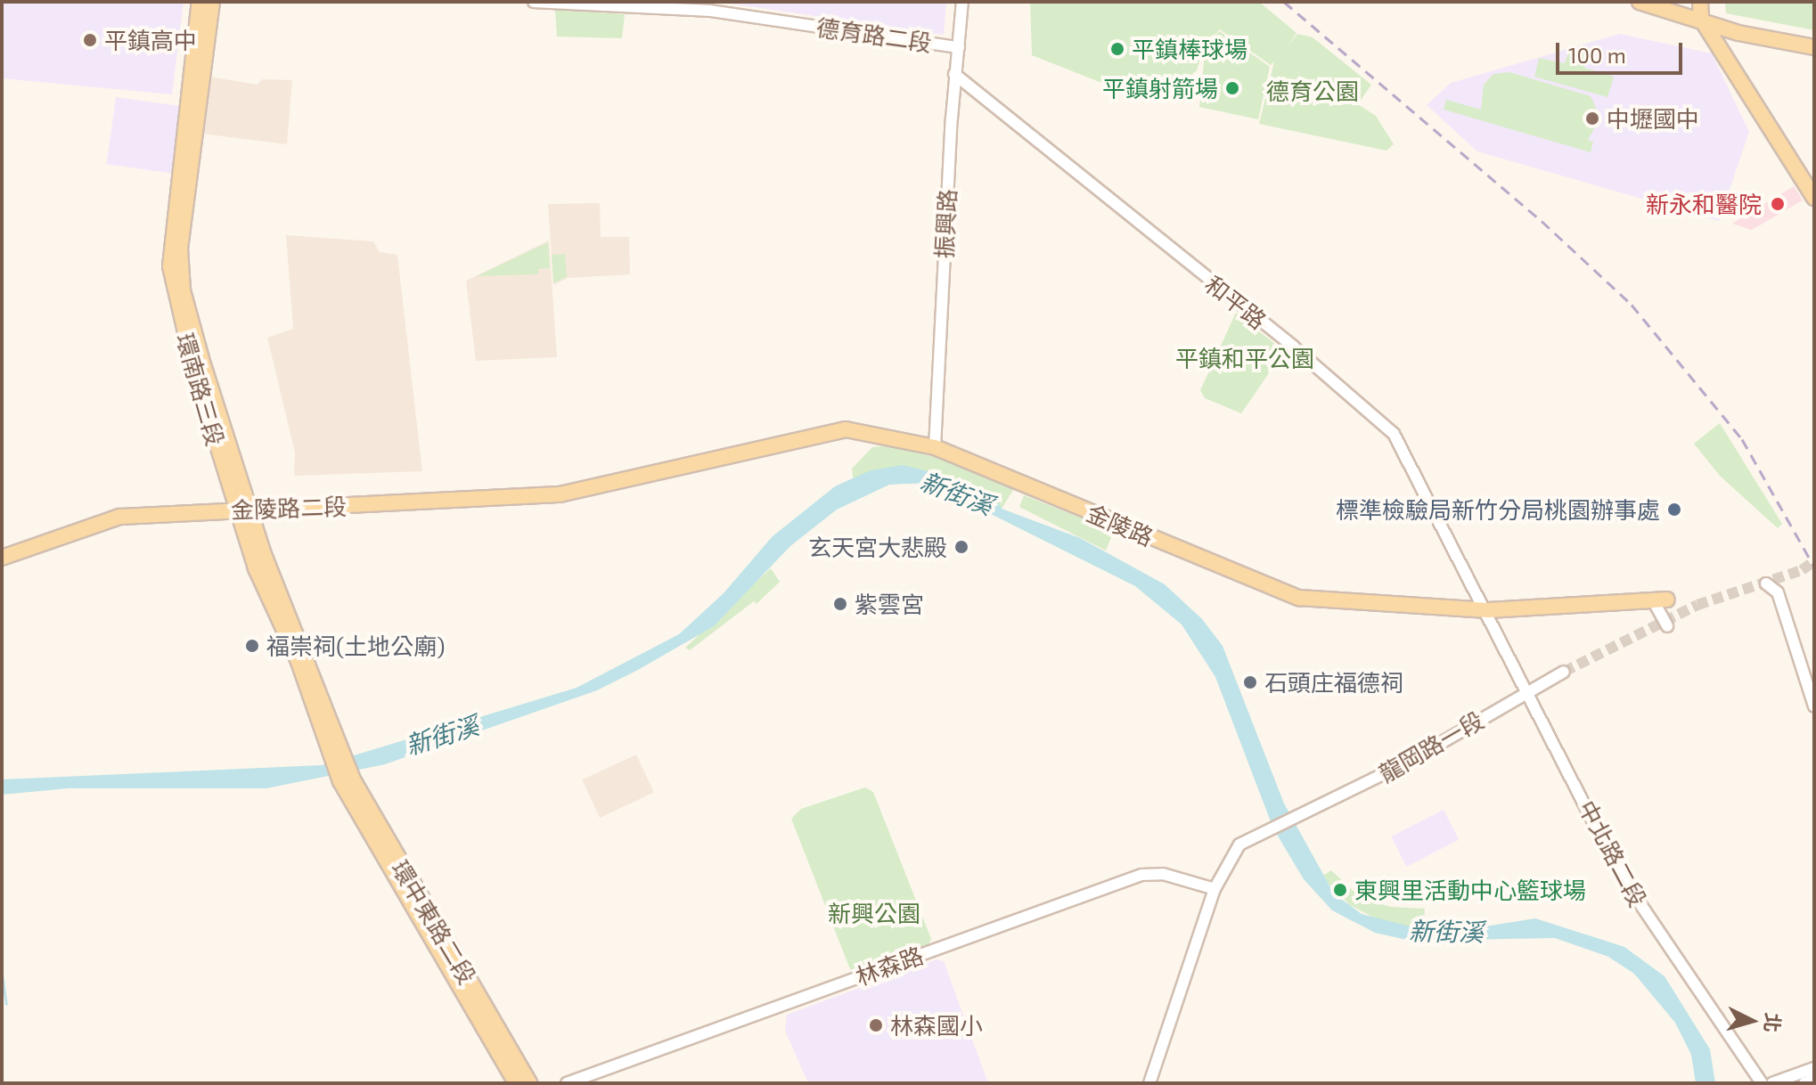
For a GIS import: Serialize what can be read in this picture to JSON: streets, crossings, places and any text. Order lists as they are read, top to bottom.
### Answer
{
  "streets": {
    "main road": [
      "環南路三段",
      "金陵路二段",
      "金陵路",
      "環中東路二段"
    ],
    "street": [
      "德育路二段",
      "振興路",
      "和平路",
      "龍岡路一段",
      "中北路二段",
      "林森路"
    ]
  },
  "crossings": [
    ["德育路二段", "振興路"],
    ["振興路", "和平路"],
    ["振興路", "金陵路"],
    ["和平路", "金陵路"],
    ["和平路", "中北路二段"],
    ["環南路三段", "金陵路二段"],
    ["環南路三段", "環中東路二段"],
    ["金陵路二段", "金陵路"],
    ["金陵路", "中北路二段"],
    ["龍岡路一段", "中北路二段"],
    ["龍岡路一段", "林森路"]
  ],
  "water": ["新街溪"],
  "parks": ["德育公園", "平鎮和平公園", "新興公園"],
  "places": [
    "平鎮高中",
    "平鎮棒球場",
    "平鎮射箭場",
    "中壢國中",
    "新永和醫院",
    "標準檢驗局新竹分局桃園辦事處",
    "玄天宮大悲殿",
    "紫雲宮",
    "福崇祠(土地公廟)",
    "石頭庄福德祠",
    "東興里活動中心籃球場",
    "林森國小"
  ],
  "scale_bar": "100 m",
  "north": "right"
}
